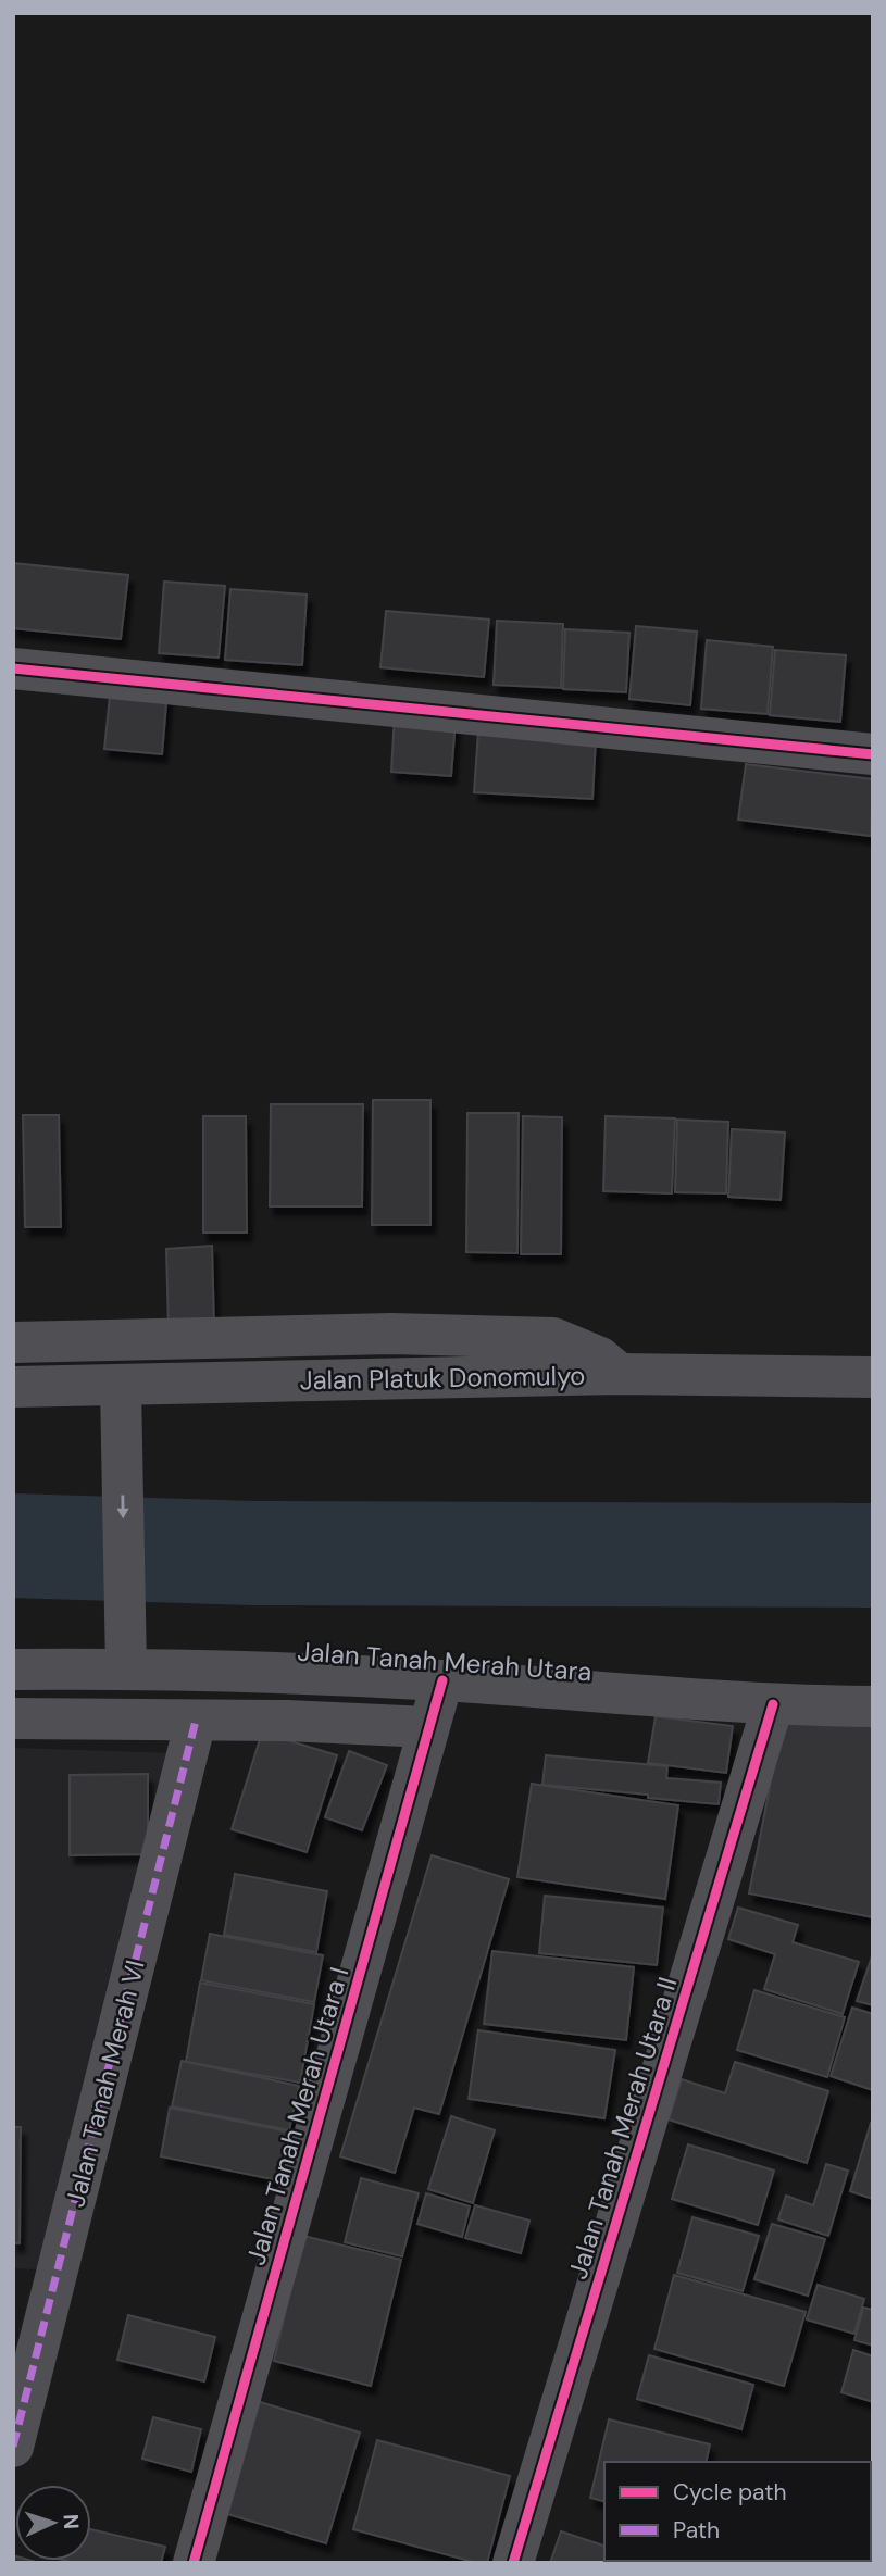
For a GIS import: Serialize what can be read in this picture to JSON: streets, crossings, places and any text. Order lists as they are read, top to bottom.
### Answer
{
  "streets": {
    "street": [
      "Jalan Platuk Donomulyo",
      "Jalan Tanah Merah Utara",
      "Jalan Tanah Merah VI",
      "Jalan Tanah Merah Utara I",
      "Jalan Tanah Merah Utara II"
    ]
  },
  "crossings": [
    ["Jalan Tanah Merah Utara", "Jalan Tanah Merah Utara I"],
    ["Jalan Tanah Merah Utara", "Jalan Tanah Merah Utara II"]
  ],
  "legend": ["Cycle path", "Path"],
  "north": "right"
}
